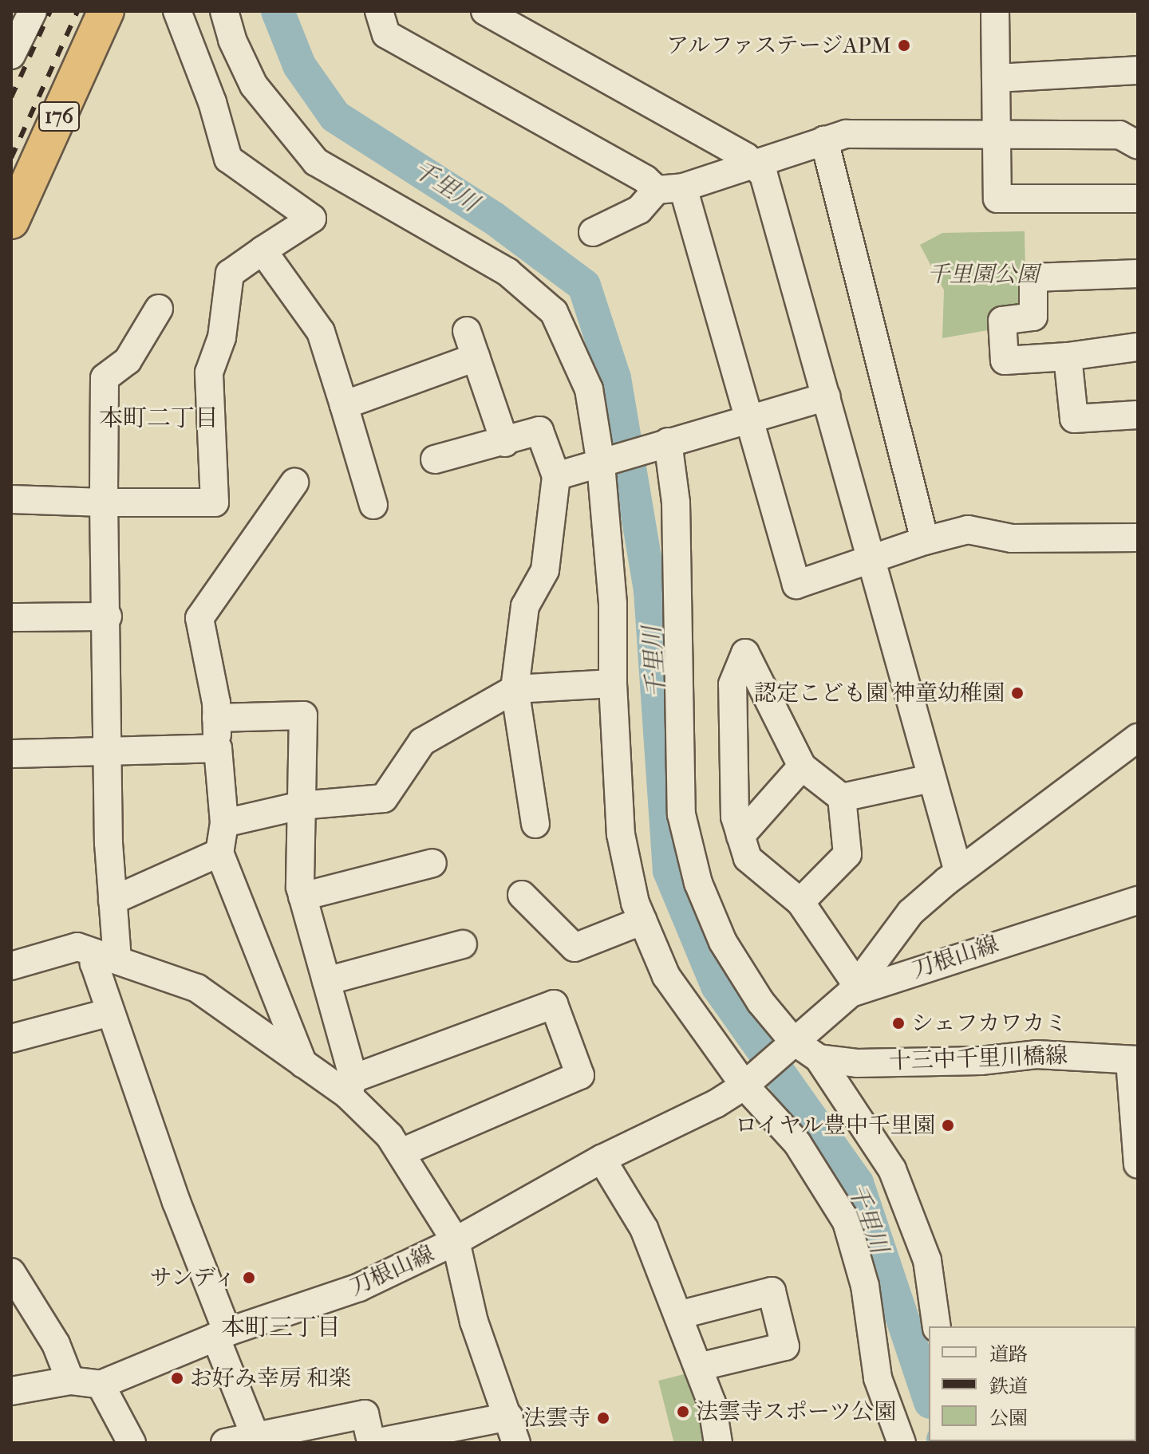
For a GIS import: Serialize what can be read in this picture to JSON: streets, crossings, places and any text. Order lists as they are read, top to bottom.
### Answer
{
  "streets": {
    "highway": ["176"],
    "street": ["刀根山線", "十三中千里川橋線"]
  },
  "districts": ["本町二丁目", "本町三丁目"],
  "water": ["千里川"],
  "parks": ["千里園公園"],
  "places": [
    "アルファステージAPM",
    "認定こども園 神童幼稚園",
    "シェフカワカミ",
    "ロイヤル豊中千里園",
    "サンディ",
    "お好み幸房 和楽",
    "法雲寺スポーツ公園",
    "法雲寺"
  ],
  "legend": ["道路", "鉄道", "公園"]
}
